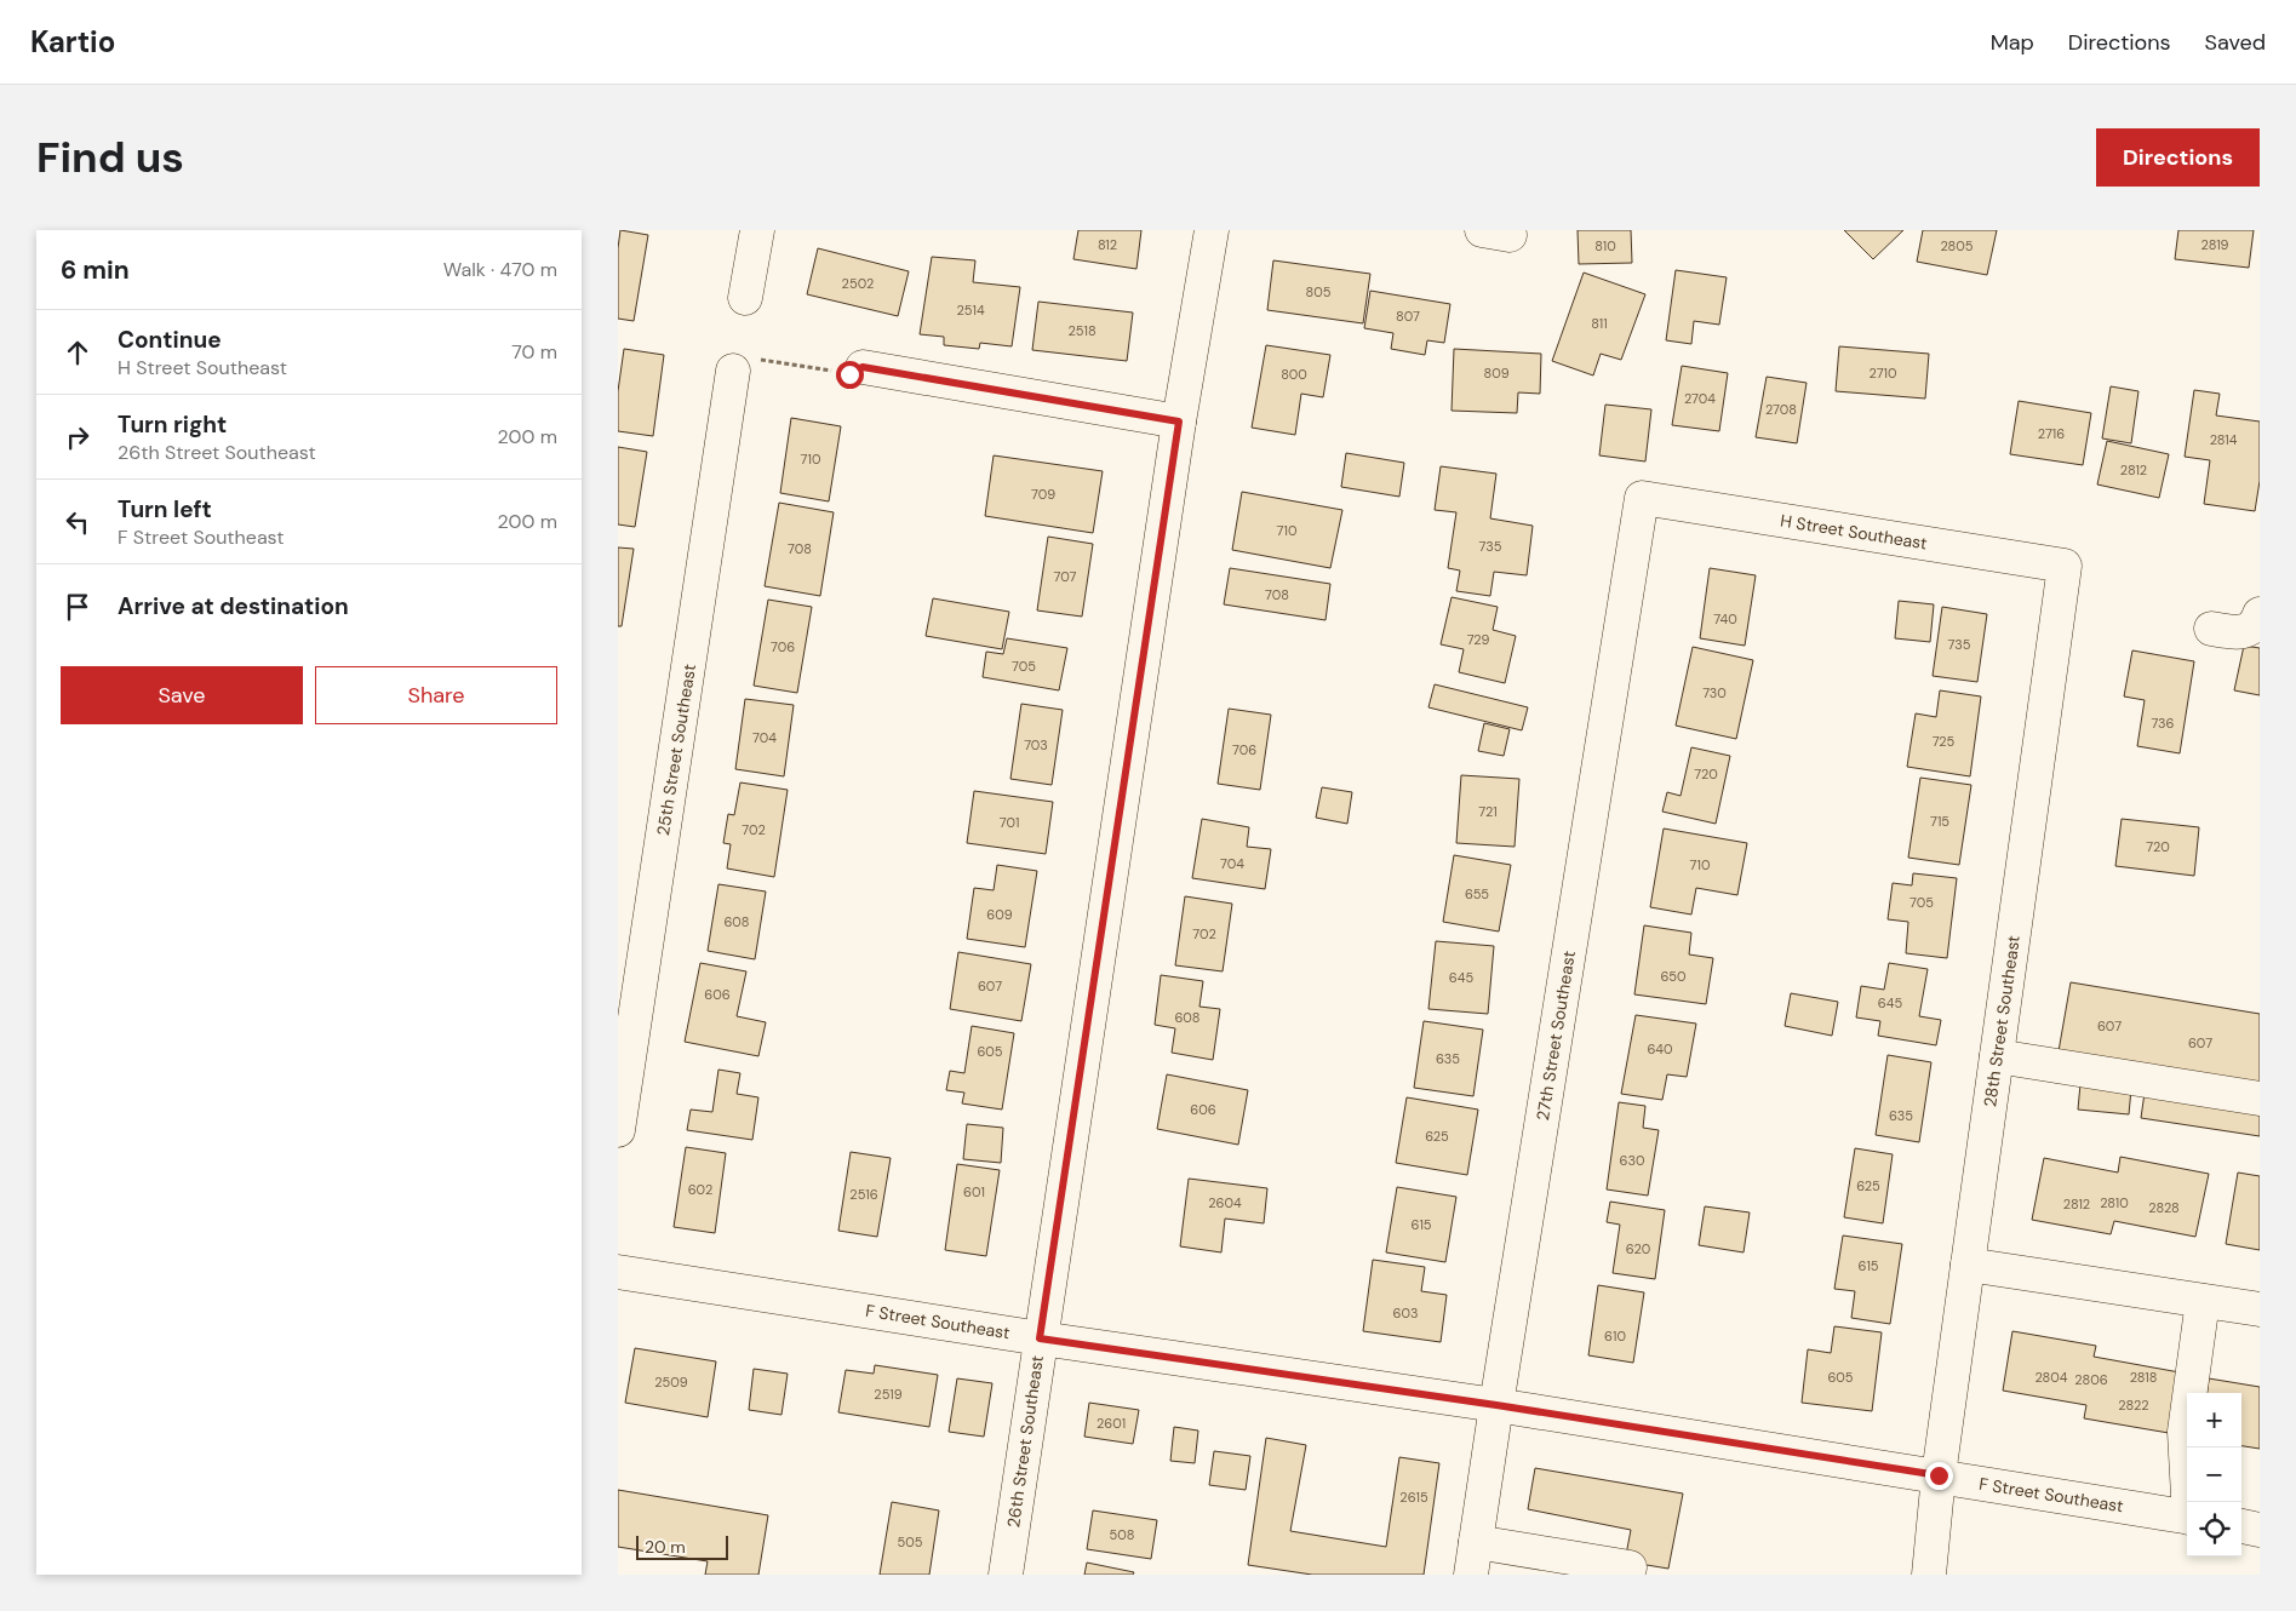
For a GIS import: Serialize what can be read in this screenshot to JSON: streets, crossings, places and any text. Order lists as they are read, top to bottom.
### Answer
{
  "streets": {
    "street": [
      "H Street Southeast",
      "25th Street Southeast",
      "28th Street Southeast",
      "27th Street Southeast",
      "F Street Southeast",
      "26th Street Southeast"
    ]
  },
  "crossings": [
    ["H Street Southeast", "28th Street Southeast"],
    ["H Street Southeast", "27th Street Southeast"],
    ["28th Street Southeast", "F Street Southeast"],
    ["27th Street Southeast", "F Street Southeast"],
    ["F Street Southeast", "26th Street Southeast"]
  ],
  "house_numbers": [
    "812",
    "2819",
    "810",
    "2805",
    "2502",
    "805",
    "2514",
    "807",
    "811",
    "2518",
    "809",
    "2710",
    "800",
    "2704",
    "2708",
    "2716",
    "2814",
    "710",
    "2812",
    "709",
    "710",
    "735",
    "708",
    "707",
    "708",
    "740",
    "729",
    "735",
    "706",
    "705",
    "730",
    "736",
    "704",
    "725",
    "703",
    "706",
    "720",
    "721",
    "715",
    "701",
    "702",
    "720",
    "704",
    "710",
    "655",
    "705",
    "609",
    "608",
    "702",
    "650",
    "645",
    "607",
    "606",
    "645",
    "608",
    "607",
    "607",
    "640",
    "605",
    "635",
    "606",
    "635",
    "625",
    "630",
    "625",
    "602",
    "601",
    "2516",
    "2604",
    "2810",
    "2812",
    "2828",
    "615",
    "620",
    "615",
    "603",
    "610",
    "605",
    "2804",
    "2818",
    "2806",
    "2509",
    "2519",
    "2822",
    "2601",
    "2615",
    "508",
    "505"
  ],
  "scale_bar": "20 m",
  "page": {
    "header": "Kartio",
    "nav": ["Map", "Directions", "Saved"],
    "buttons": [
      "Directions",
      ["Save", "Share"]
    ],
    "title": "Find us",
    "heading": ["6 min", "Walk · 470 m"],
    "list": [
      ["Continue", "H Street Southeast", "70 m"],
      ["Turn right", "26th Street Southeast", "200 m"],
      ["Turn left", "F Street Southeast", "200 m"],
      "Arrive at destination"
    ],
    "map_buttons": ["+", "−"],
    "scale": "20 m"
  }
}
